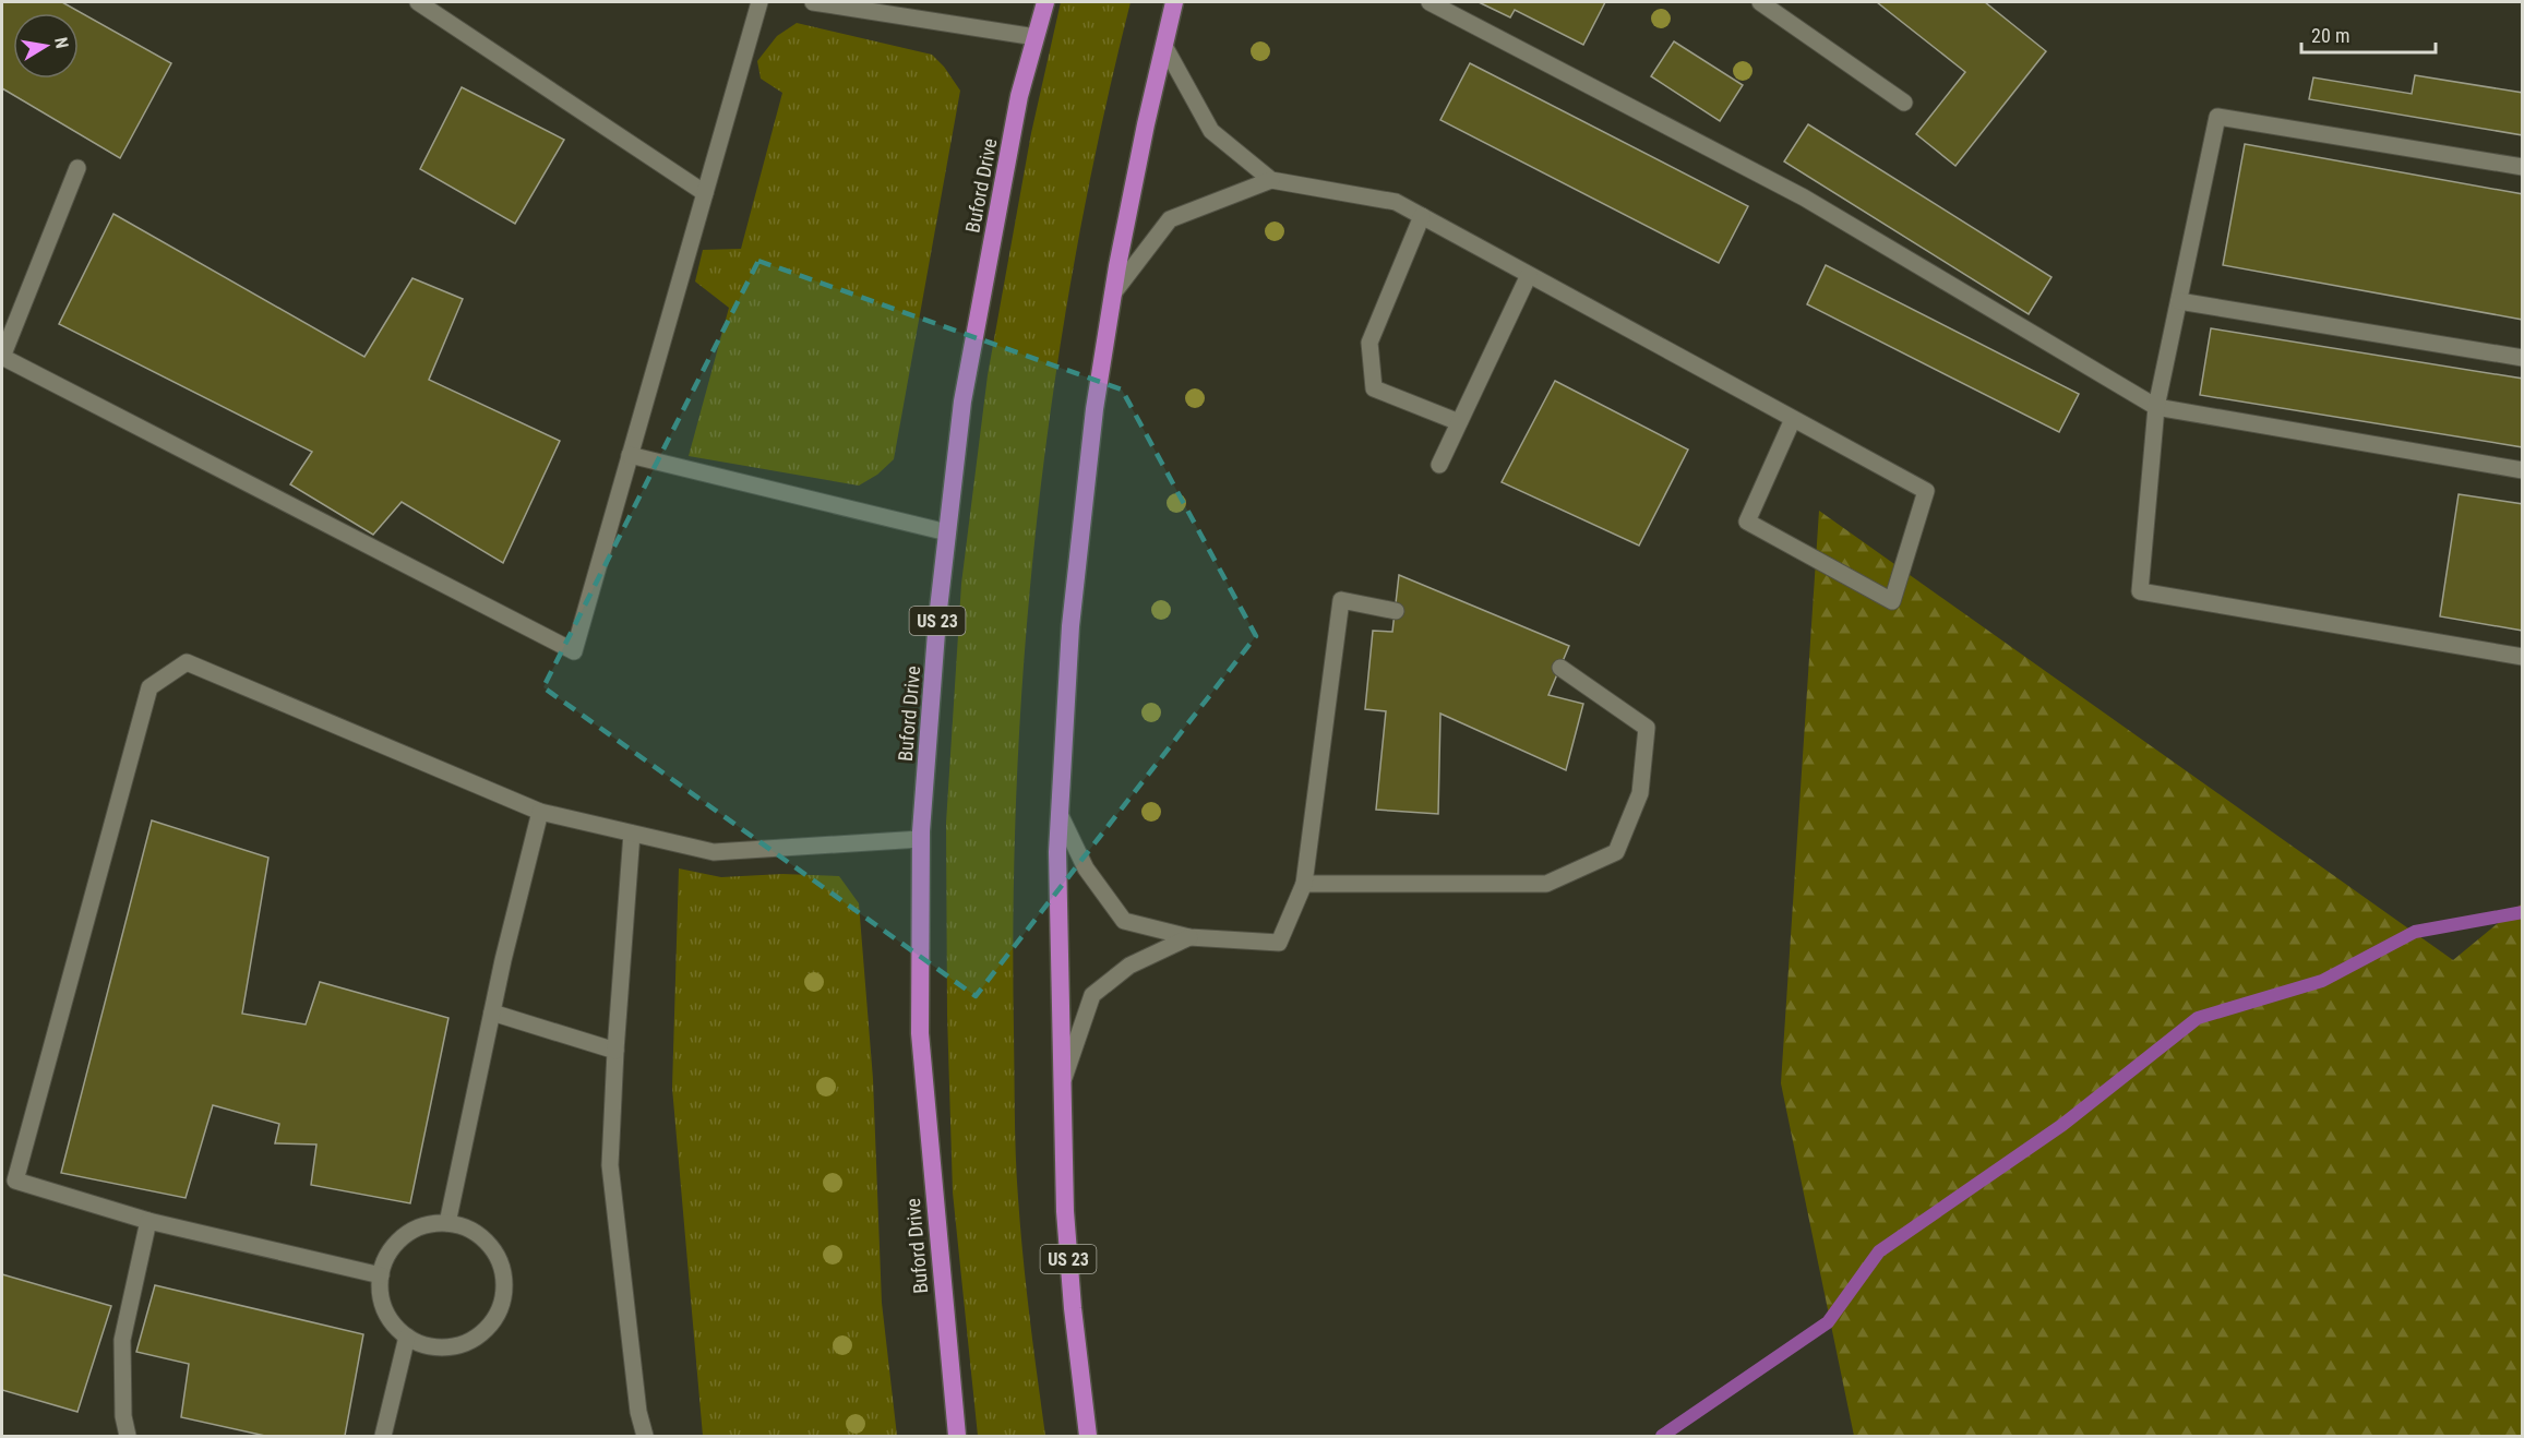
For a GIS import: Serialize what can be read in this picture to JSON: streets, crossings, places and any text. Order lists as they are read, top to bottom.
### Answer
{
  "streets": {
    "highway": ["Buford Drive", "US 23"]
  },
  "scale_bar": "20 m",
  "north": "right"
}
